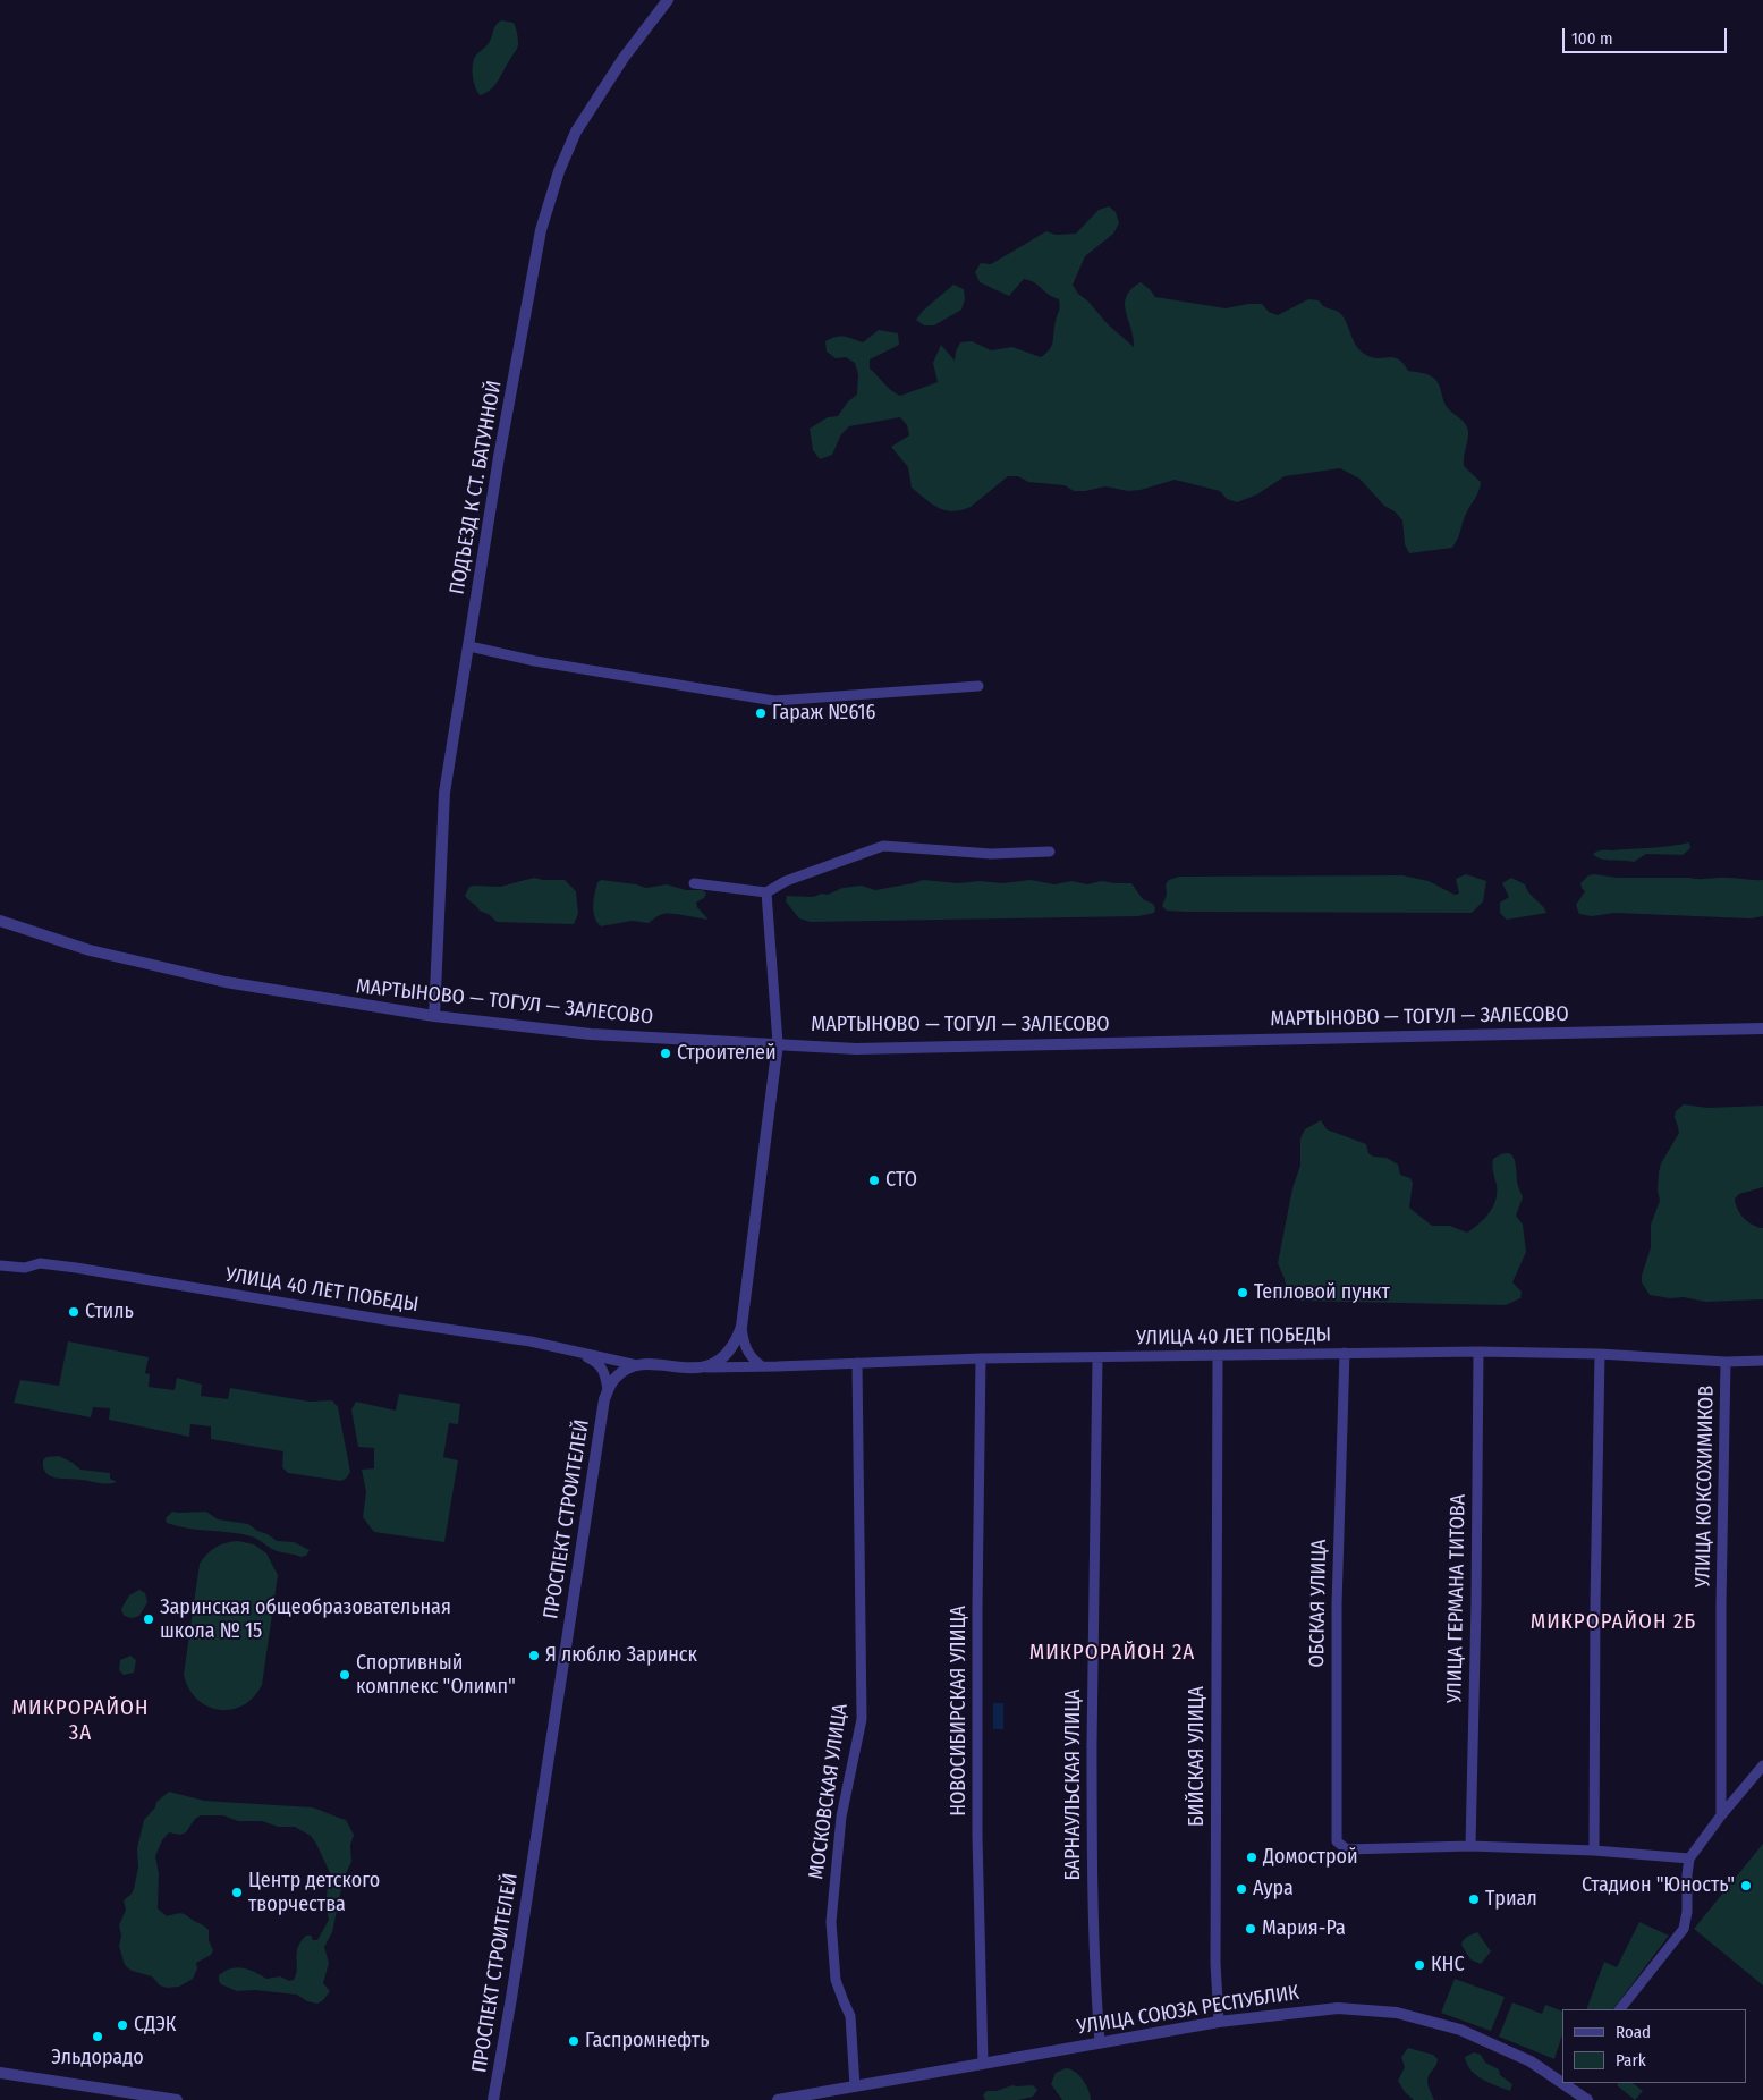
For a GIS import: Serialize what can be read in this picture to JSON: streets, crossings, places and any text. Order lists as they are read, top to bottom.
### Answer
{
  "streets": {
    "street": [
      "ПОДЪЕЗД К СТ. БАТУННОЙ",
      "МАРТЫНОВО — ТОГУЛ — ЗАЛЕСОВО",
      "УЛИЦА 40 ЛЕТ ПОБЕДЫ",
      "УЛИЦА КОКСОХИМИКОВ",
      "ПРОСПЕКТ СТРОИТЕЛЕЙ",
      "УЛИЦА ГЕРМАНА ТИТОВА",
      "ОБСКАЯ УЛИЦА",
      "НОВОСИБИРСКАЯ УЛИЦА",
      "БИЙСКАЯ УЛИЦА",
      "БАРНАУЛЬСКАЯ УЛИЦА",
      "МОСКОВСКАЯ УЛИЦА",
      "УЛИЦА СОЮЗА РЕСПУБЛИК"
    ]
  },
  "crossings": [
    ["ПОДЪЕЗД К СТ. БАТУННОЙ", "МАРТЫНОВО — ТОГУЛ — ЗАЛЕСОВО"],
    ["УЛИЦА 40 ЛЕТ ПОБЕДЫ", "УЛИЦА КОКСОХИМИКОВ"],
    ["УЛИЦА 40 ЛЕТ ПОБЕДЫ", "ПРОСПЕКТ СТРОИТЕЛЕЙ"],
    ["УЛИЦА 40 ЛЕТ ПОБЕДЫ", "УЛИЦА ГЕРМАНА ТИТОВА"],
    ["УЛИЦА 40 ЛЕТ ПОБЕДЫ", "ОБСКАЯ УЛИЦА"],
    ["УЛИЦА 40 ЛЕТ ПОБЕДЫ", "НОВОСИБИРСКАЯ УЛИЦА"],
    ["УЛИЦА 40 ЛЕТ ПОБЕДЫ", "БИЙСКАЯ УЛИЦА"],
    ["УЛИЦА 40 ЛЕТ ПОБЕДЫ", "БАРНАУЛЬСКАЯ УЛИЦА"],
    ["УЛИЦА 40 ЛЕТ ПОБЕДЫ", "МОСКОВСКАЯ УЛИЦА"],
    ["УЛИЦА ГЕРМАНА ТИТОВА", "ОБСКАЯ УЛИЦА"],
    ["НОВОСИБИРСКАЯ УЛИЦА", "УЛИЦА СОЮЗА РЕСПУБЛИК"],
    ["БИЙСКАЯ УЛИЦА", "УЛИЦА СОЮЗА РЕСПУБЛИК"],
    ["БАРНАУЛЬСКАЯ УЛИЦА", "УЛИЦА СОЮЗА РЕСПУБЛИК"],
    ["МОСКОВСКАЯ УЛИЦА", "УЛИЦА СОЮЗА РЕСПУБЛИК"]
  ],
  "districts": ["МИКРОРАЙОН 2Б", "МИКРОРАЙОН 2А", "МИКРОРАЙОН 3А"],
  "places": [
    "Гараж №616",
    "Строителей",
    "СТО",
    "Тепловой пункт",
    "Стиль",
    "Заринская общеобразовательная школа № 15",
    "Я люблю Заринск",
    "Спортивный комплекс \"Олимп\"",
    "Домострой",
    "Стадион \"Юность\"",
    "Аура",
    "Центр детского творчества",
    "Триал",
    "Мария-Ра",
    "КНС",
    "СДЭК",
    "Эльдорадо",
    "Гаспромнефть"
  ],
  "legend": ["Road", "Park"],
  "scale_bar": "100 m"
}
